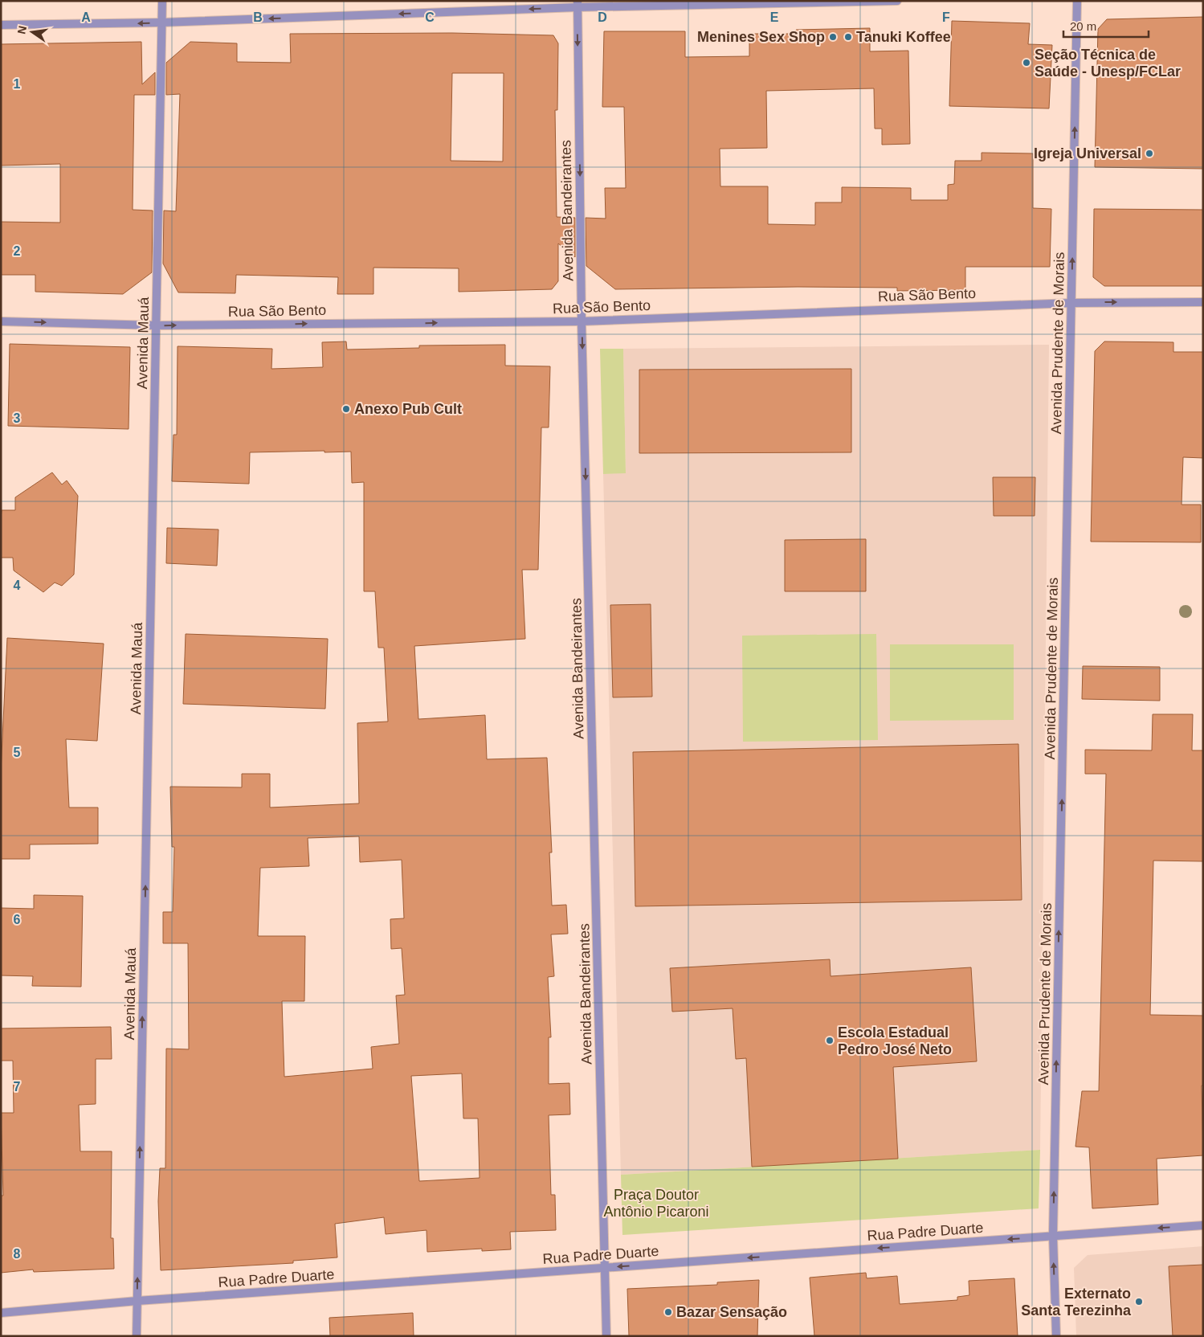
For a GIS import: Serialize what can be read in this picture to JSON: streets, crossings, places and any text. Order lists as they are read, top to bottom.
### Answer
{
  "streets": {
    "street": [
      "Avenida Bandeirantes",
      "Rua São Bento",
      "Avenida Mauá",
      "Avenida Prudente de Morais",
      "Rua Padre Duarte"
    ]
  },
  "crossings": [
    ["Avenida Bandeirantes", "Rua São Bento"],
    ["Avenida Bandeirantes", "Rua Padre Duarte"],
    ["Rua São Bento", "Avenida Mauá"],
    ["Rua São Bento", "Avenida Prudente de Morais"],
    ["Avenida Mauá", "Rua Padre Duarte"],
    ["Avenida Prudente de Morais", "Rua Padre Duarte"]
  ],
  "one_way": [
    "Avenida Bandeirantes",
    "Rua São Bento",
    "Avenida Mauá",
    "Avenida Prudente de Morais",
    "Rua Padre Duarte"
  ],
  "parks": ["Praça Doutor Antônio Picaroni"],
  "places": [
    "Menines Sex Shop",
    "Tanuki Koffee",
    "Seção Técnica de Saúde - Unesp/FCLar",
    "Igreja Universal",
    "Anexo Pub Cult",
    "Escola Estadual Pedro José Neto",
    "Externato Santa Terezinha",
    "Bazar Sensação"
  ],
  "scale_bar": "20 m",
  "north": "left",
  "grid": {
    "columns": [
      "A",
      "B",
      "C",
      "D",
      "E",
      "F"
    ],
    "rows": [
      "1",
      "2",
      "3",
      "4",
      "5",
      "6",
      "7",
      "8"
    ]
  }
}
